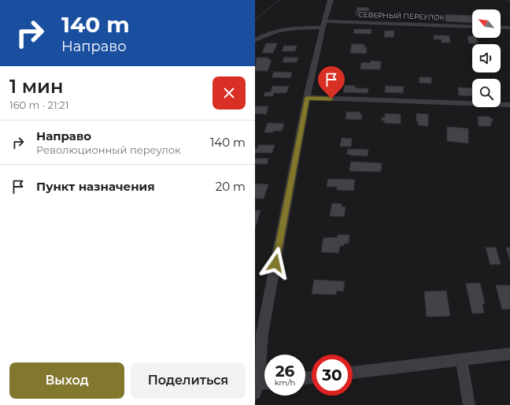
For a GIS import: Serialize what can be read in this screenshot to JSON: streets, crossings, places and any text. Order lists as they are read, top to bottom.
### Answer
{
  "streets": {
    "street": ["СЕВЕРНЫЙ ПЕРЕУЛОК"]
  },
  "north": "top left",
  "page": {
    "turn": ["140 m", "Направо"],
    "heading": ["1 мин", "160 m · 21:21"],
    "list": [
      {
        "name": "Направо",
        "note": "Революционный переулок",
        "value": "140 m"
      },
      {
        "name": "Пункт назначения",
        "value": "20 m"
      }
    ],
    "speed": "26 km/h",
    "limit": "30",
    "buttons": ["Выход", "Поделиться"]
  }
}
